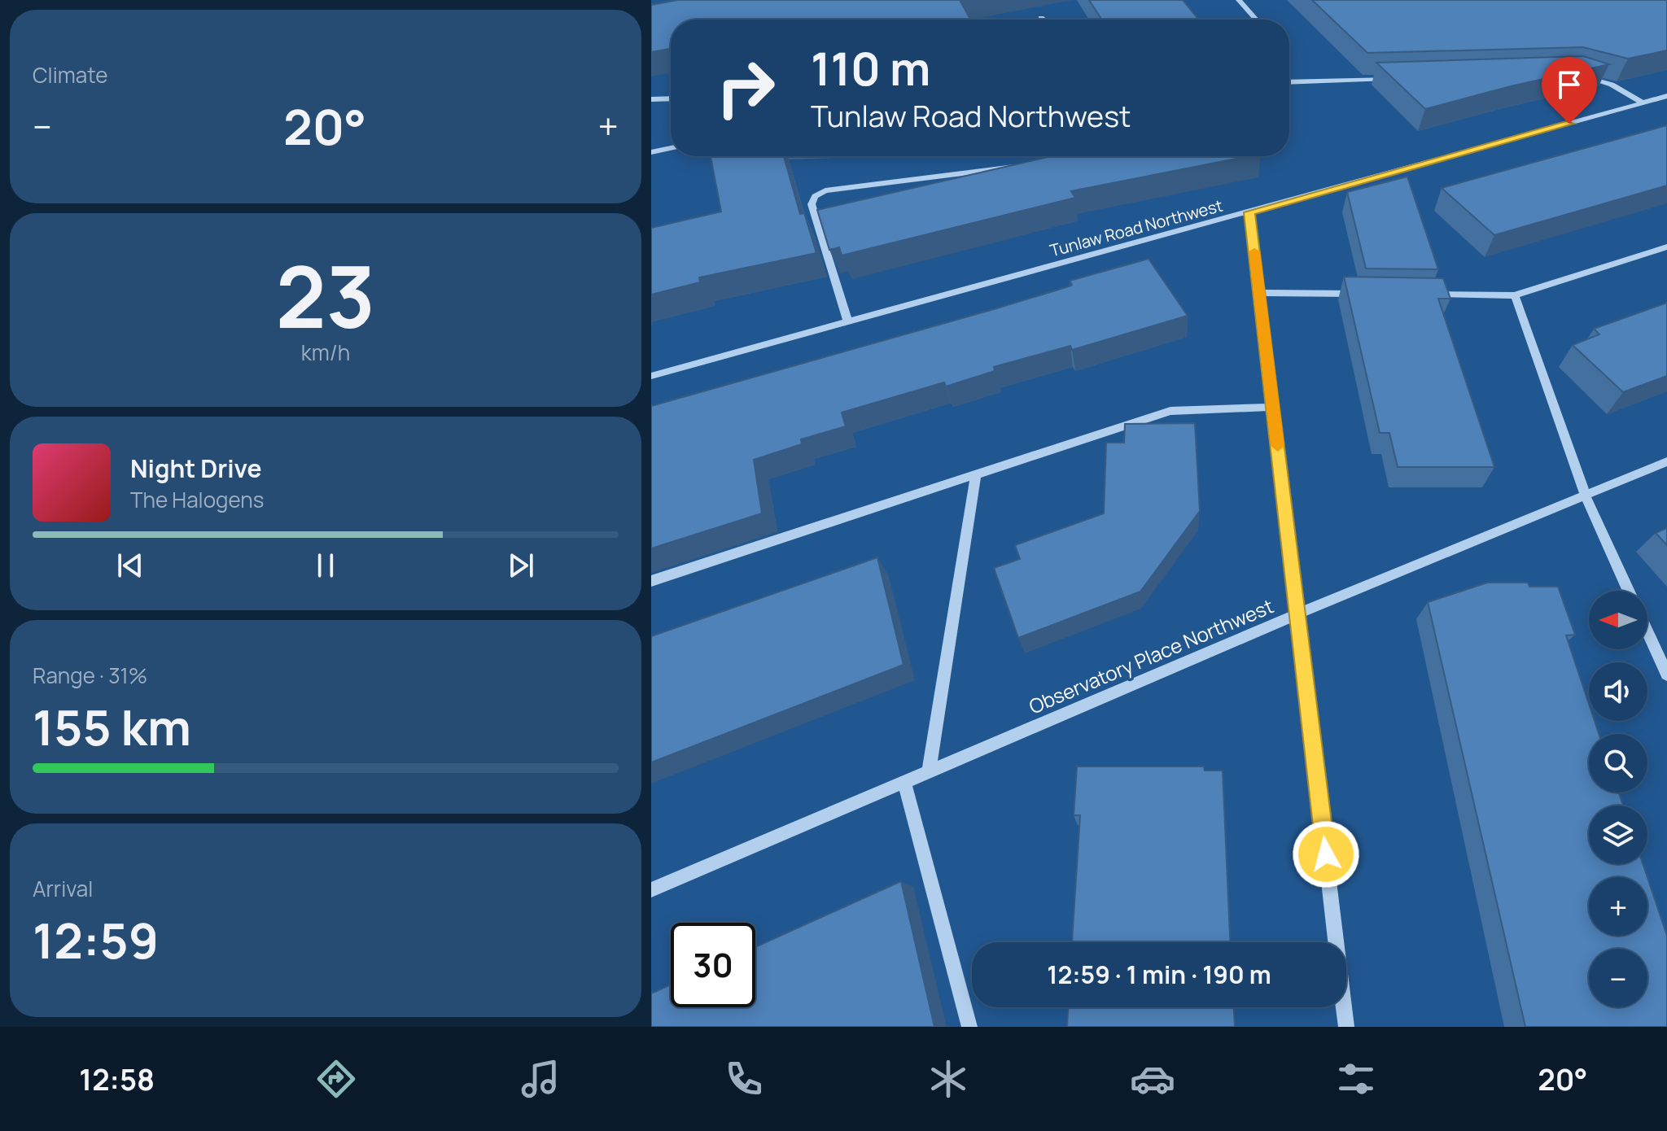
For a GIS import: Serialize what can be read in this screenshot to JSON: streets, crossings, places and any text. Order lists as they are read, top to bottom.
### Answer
{
  "streets": {
    "street": ["Tunlaw Road Northwest", "Observatory Place Northwest"]
  },
  "north": "left",
  "page": {
    "tile": [
      "Climate",
      ["23", "km/h"],
      ["Range · 31%", "155 km"],
      ["Arrival", "12:59"]
    ],
    "turn": ["110 m", "Tunlaw Road Northwest"],
    "heat": ["−", "20°", "+"],
    "song": ["Night Drive", "The Halogens"],
    "map_buttons": ["+", "−"],
    "limit": "30",
    "trip": "12:59 · 1 min · 190 m",
    "tabs": ["12:58", "20°"]
  }
}
